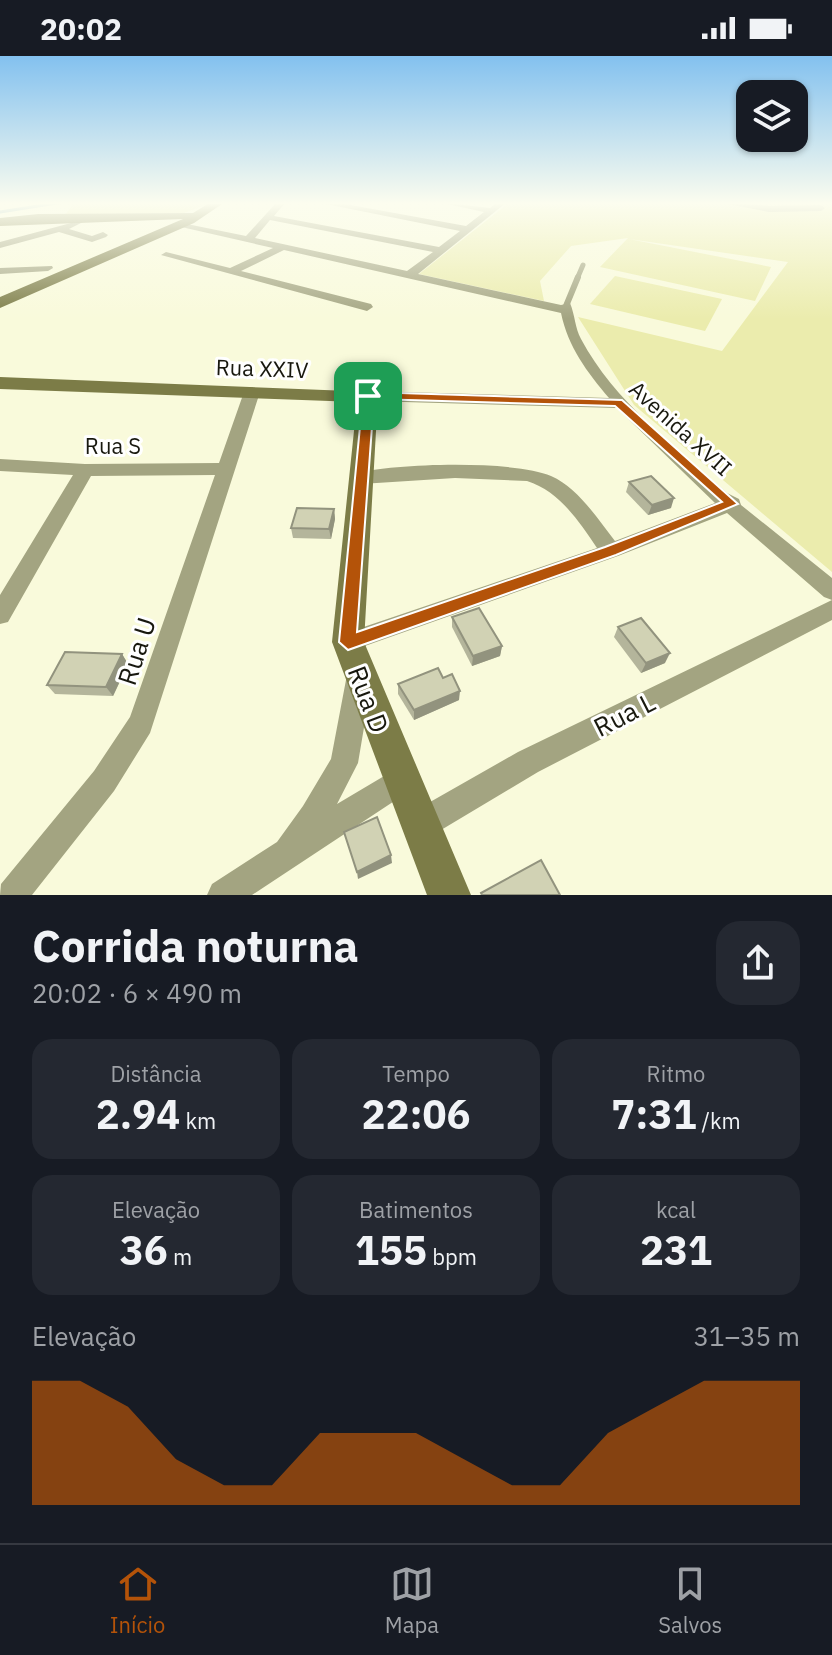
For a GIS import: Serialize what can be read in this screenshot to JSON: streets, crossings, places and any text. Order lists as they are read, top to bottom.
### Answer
{
  "streets": {
    "street": [
      "Rua XXIV",
      "Avenida XVII",
      "Rua S",
      "Rua U",
      "Rua D",
      "Rua L"
    ]
  },
  "crossings": [
    ["Rua XXIV", "Avenida XVII"],
    ["Rua XXIV", "Rua U"],
    ["Rua XXIV", "Rua D"],
    ["Rua S", "Rua U"],
    ["Rua D", "Rua L"]
  ],
  "page": {
    "status": "20:02",
    "heading": ["Corrida noturna", "20:02 · 6 × 490 m"],
    "stats": [
      ["Distância", "2.94 km"],
      ["Tempo", "22:06"],
      ["Ritmo", "7:31 /km"],
      ["Elevação", "36 m"],
      ["Batimentos", "155 bpm"],
      ["kcal", "231"]
    ],
    "chart": ["Elevação", "31–35 m"],
    "tabs": ["Início", "Mapa", "Salvos"]
  }
}
